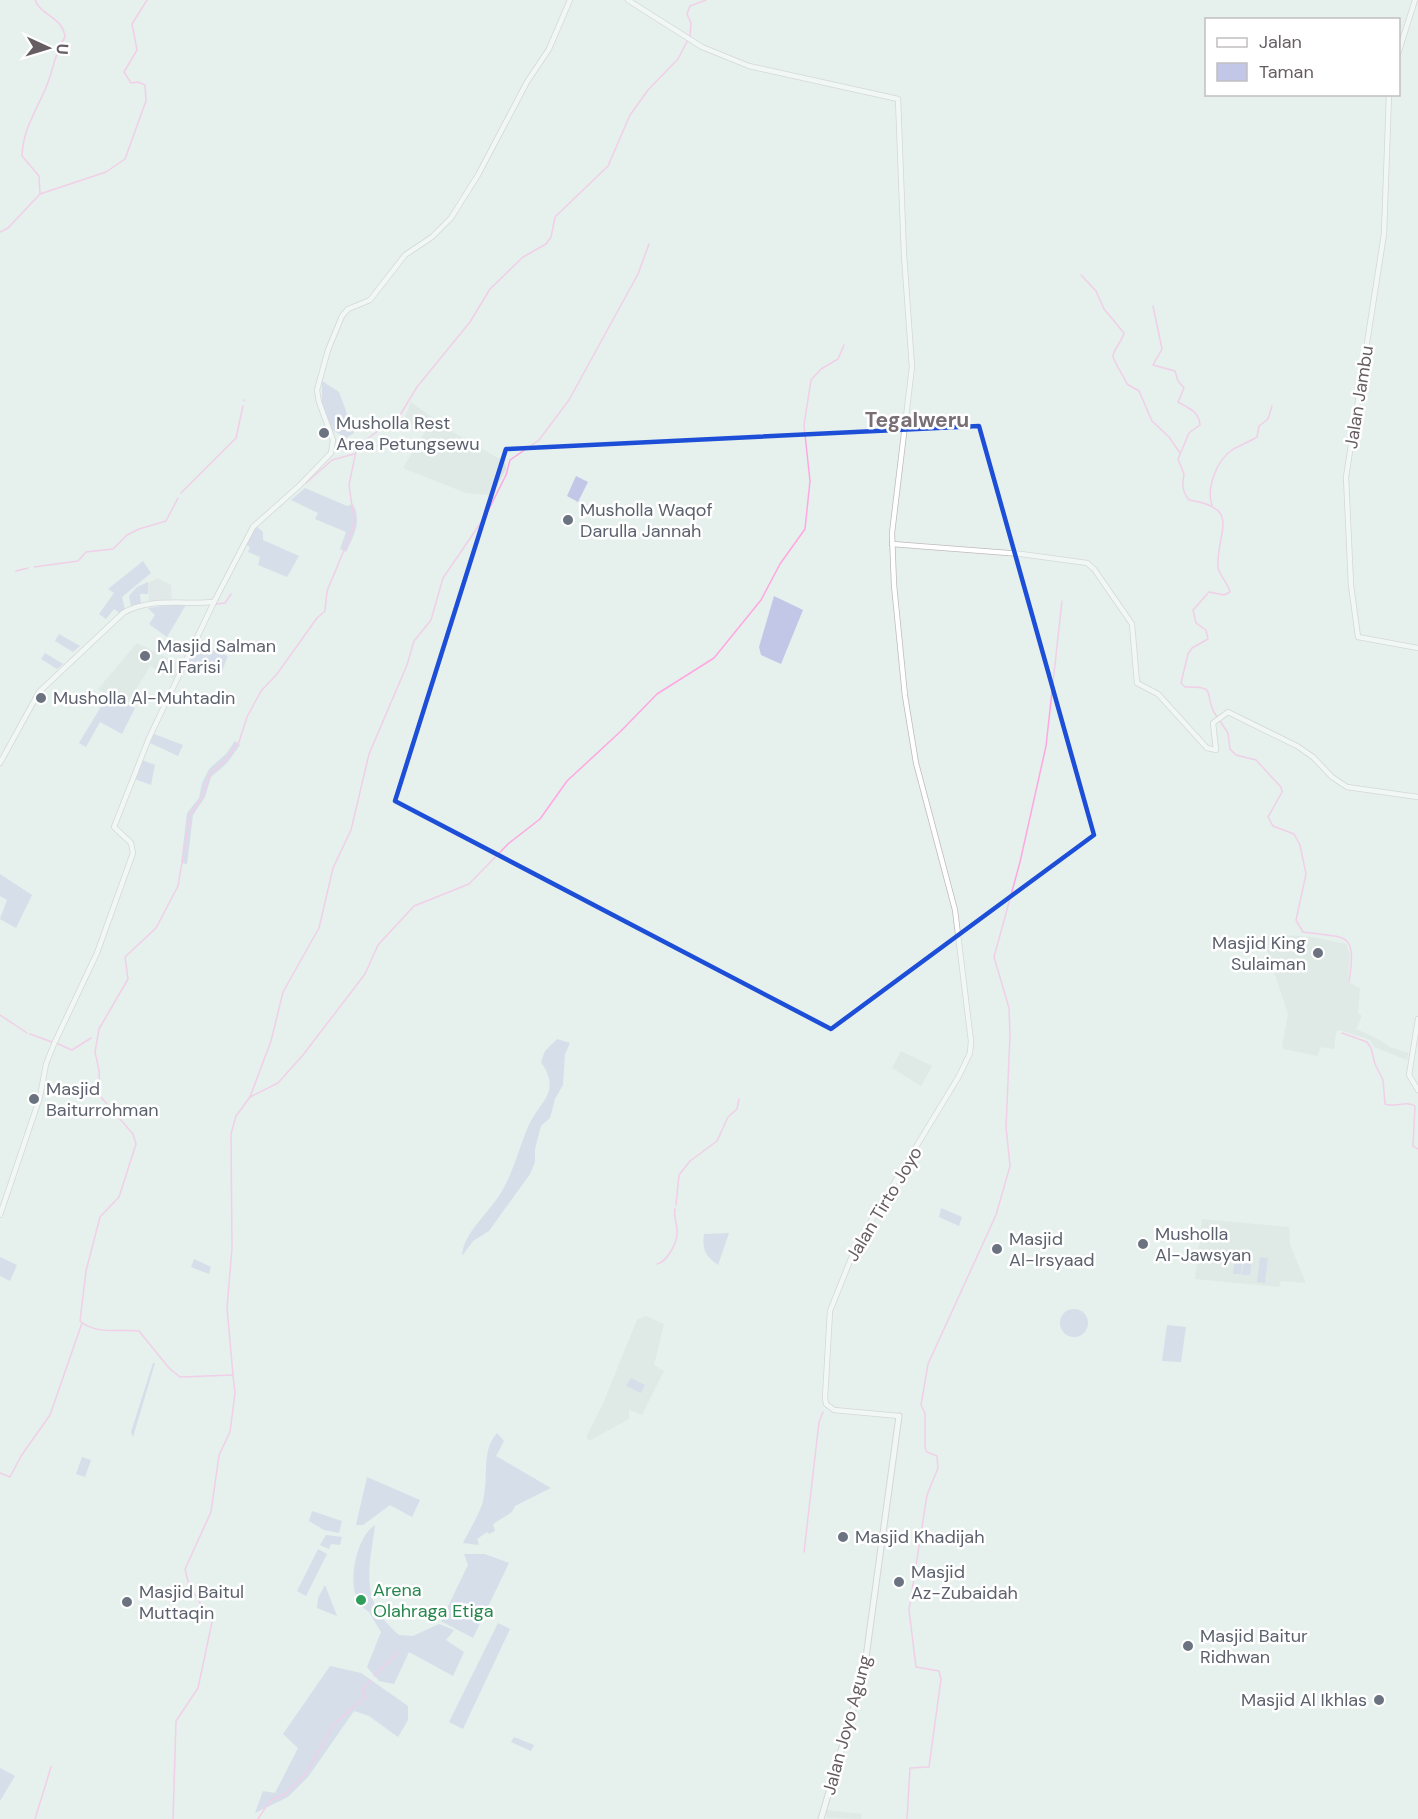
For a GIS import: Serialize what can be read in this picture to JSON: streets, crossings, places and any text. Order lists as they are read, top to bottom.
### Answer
{
  "streets": {
    "main road": ["Jalan Joyo Agung"],
    "street": ["Jalan Jambu", "Jalan Tirto Joyo"]
  },
  "crossings": [
    ["Jalan Tirto Joyo", "Jalan Joyo Agung"]
  ],
  "districts": ["Tegalweru"],
  "places": [
    "Musholla Rest Area Petungsewu",
    "Musholla Waqof Darulla Jannah",
    "Masjid Salman Al Farisi",
    "Musholla Al-Muhtadin",
    "Masjid King Sulaiman",
    "Masjid Baiturrohman",
    "Musholla Al-Jawsyan",
    "Masjid Al-Irsyaad",
    "Masjid Khadijah",
    "Masjid Az-Zubaidah",
    "Arena Olahraga Etiga",
    "Masjid Baitul Muttaqin",
    "Masjid Baitur Ridhwan",
    "Masjid Al Ikhlas"
  ],
  "legend": ["Jalan", "Taman"],
  "north": "right"
}
